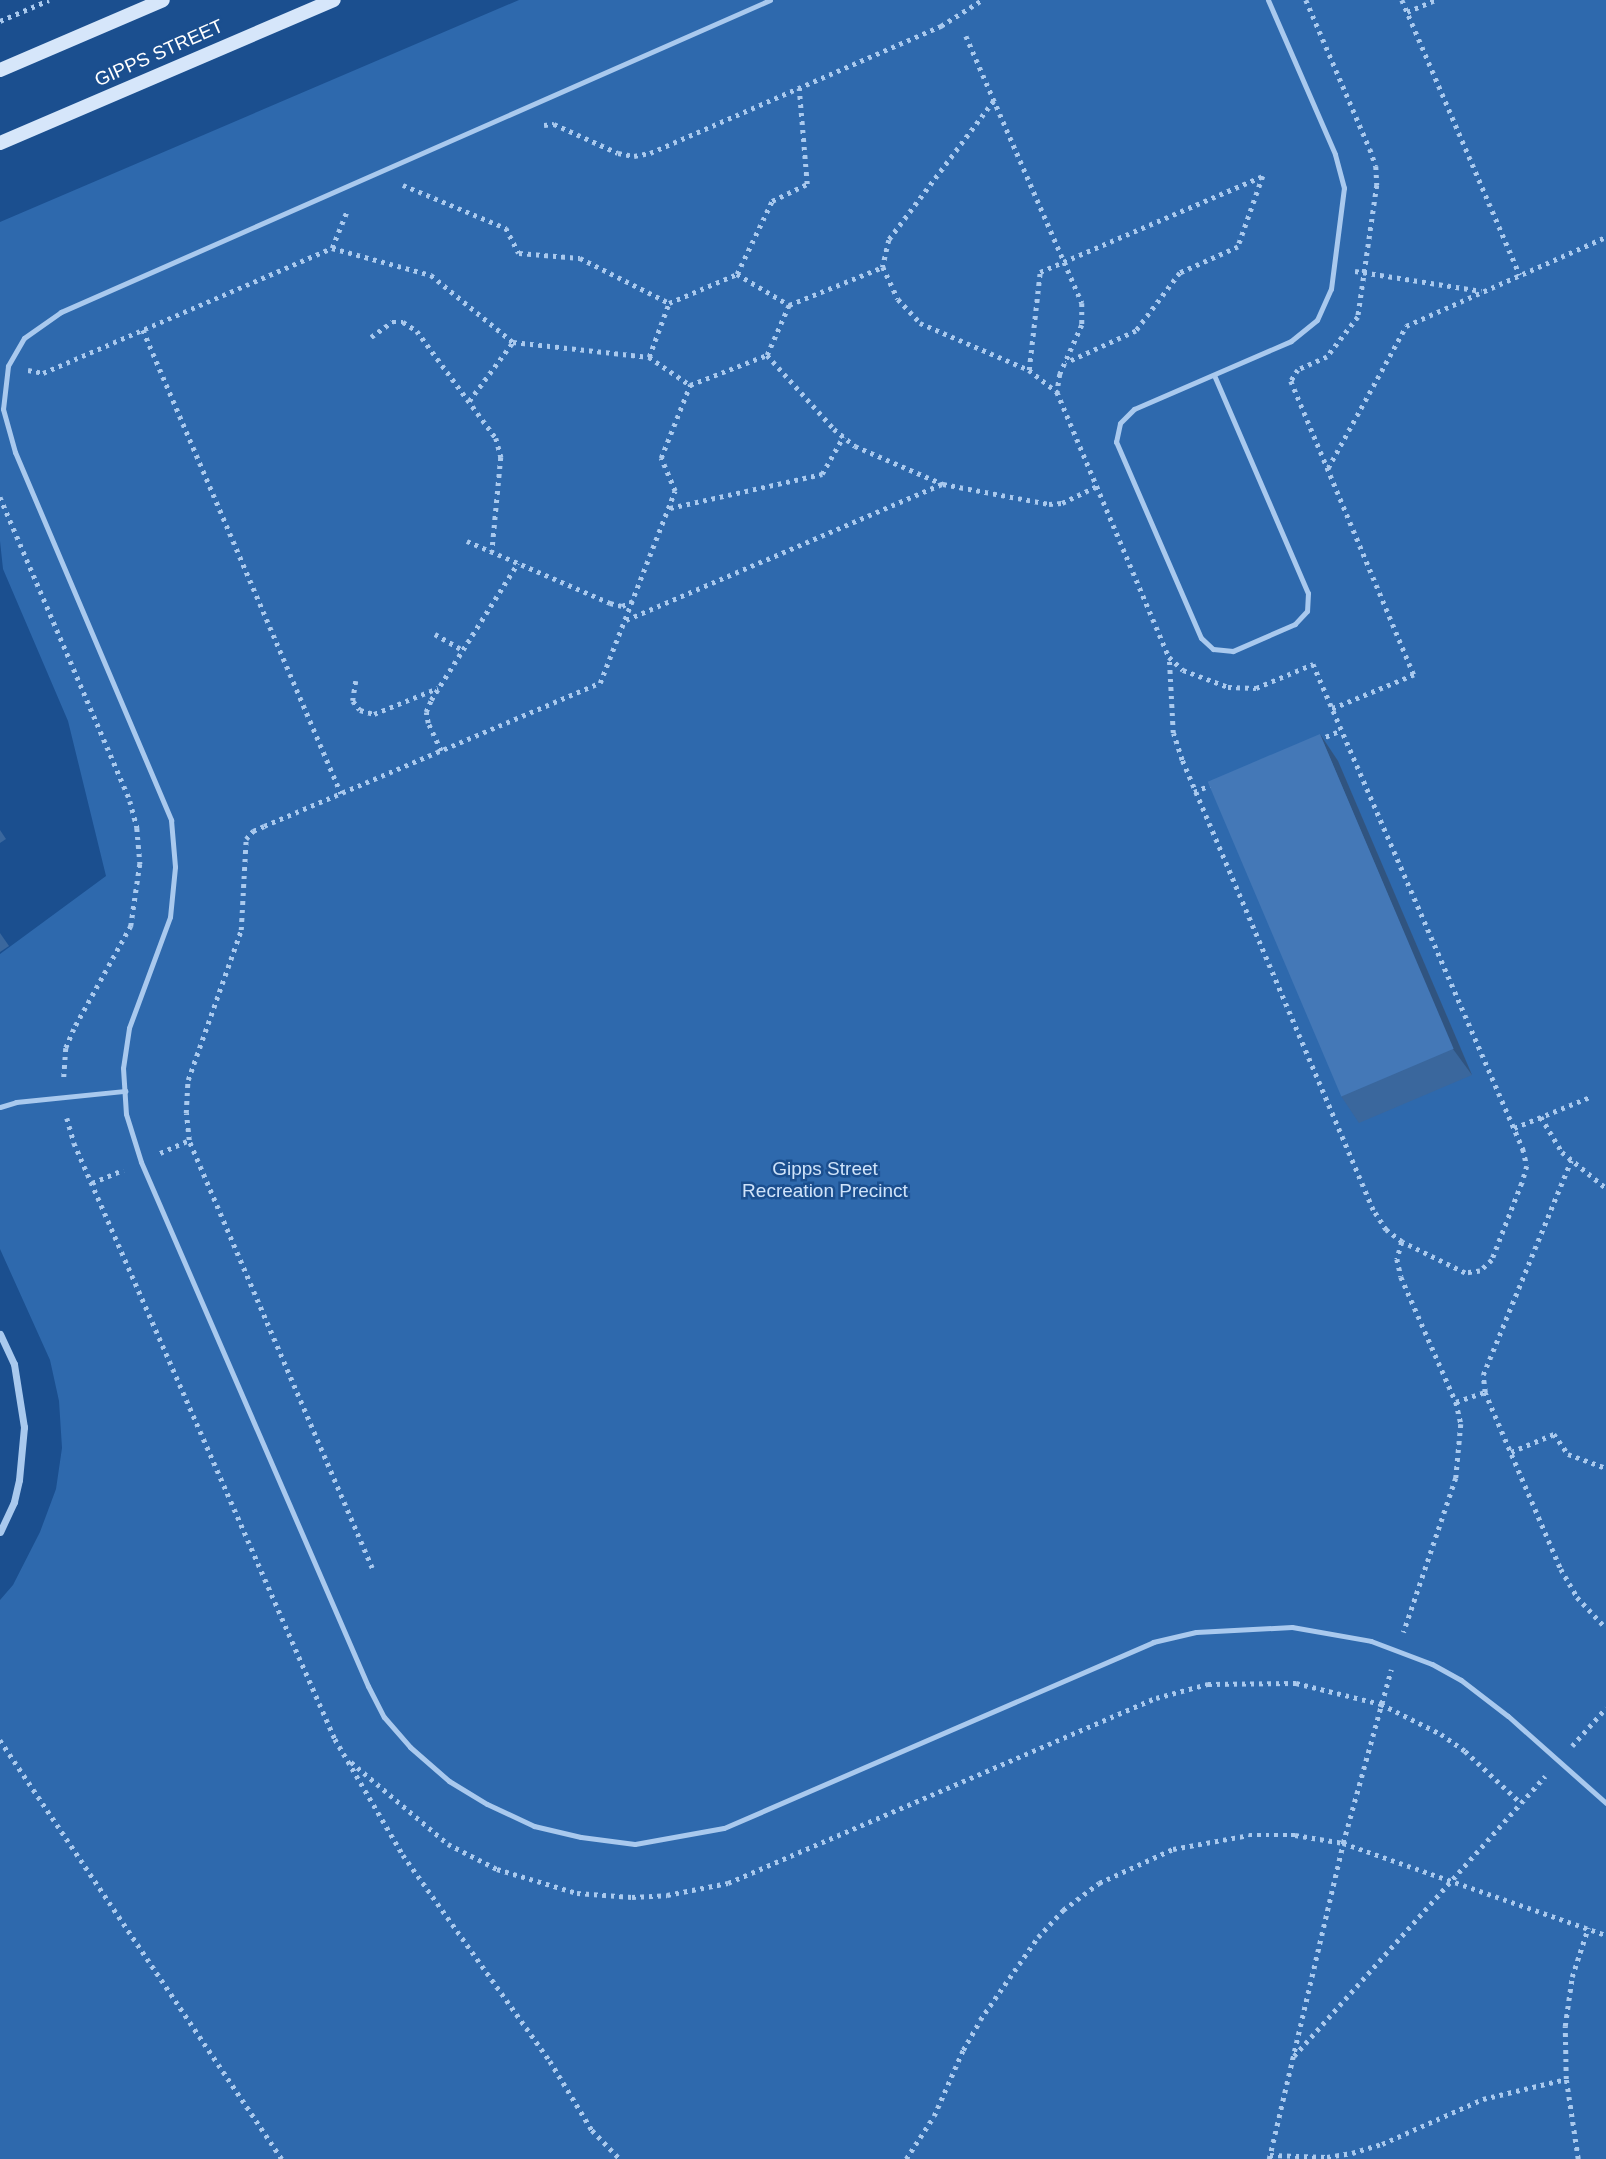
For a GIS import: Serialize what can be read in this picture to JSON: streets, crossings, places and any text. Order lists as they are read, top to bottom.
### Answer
{
  "streets": {
    "main road": ["GIPPS STREET"]
  },
  "parks": ["Gipps Street Recreation Precinct"]
}
